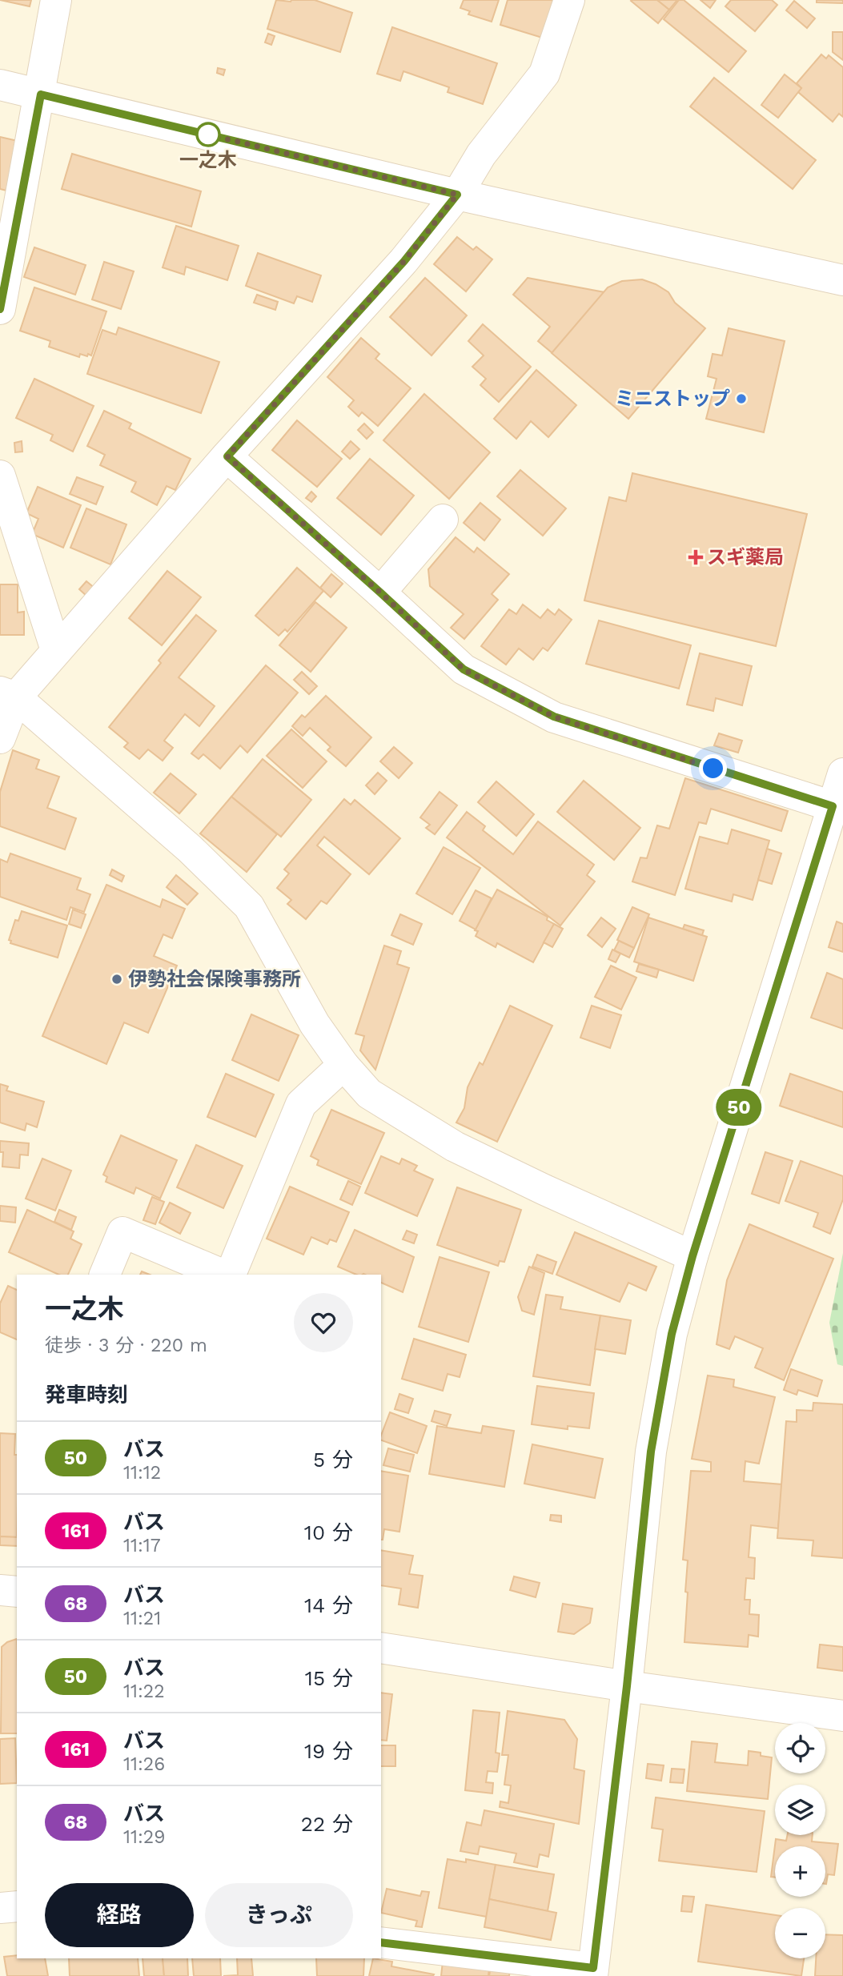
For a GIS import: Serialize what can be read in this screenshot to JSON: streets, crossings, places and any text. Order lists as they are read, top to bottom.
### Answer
{
  "places": {
    "other": ["一之木", "ミニストップ", "伊勢社会保険事務所"],
    "health": ["スギ薬局"]
  },
  "lines": ["bus line 50"],
  "page": {
    "on_map": "50",
    "heading": [
      ["一之木", "徒歩 · 3 分 · 220 m"],
      "発車時刻"
    ],
    "list": [
      {
        "mark": "50",
        "name": "バス",
        "note": "11:12",
        "value": "5 分"
      },
      {
        "mark": "161",
        "name": "バス",
        "note": "11:17",
        "value": "10 分"
      },
      {
        "mark": "68",
        "name": "バス",
        "note": "11:21",
        "value": "14 分"
      },
      {
        "mark": "50",
        "name": "バス",
        "note": "11:22",
        "value": "15 分"
      },
      {
        "mark": "161",
        "name": "バス",
        "note": "11:26",
        "value": "19 分"
      },
      {
        "mark": "68",
        "name": "バス",
        "note": "11:29",
        "value": "22 分"
      }
    ],
    "map_buttons": ["+", "−"],
    "buttons": ["経路", "きっぷ"]
  }
}
